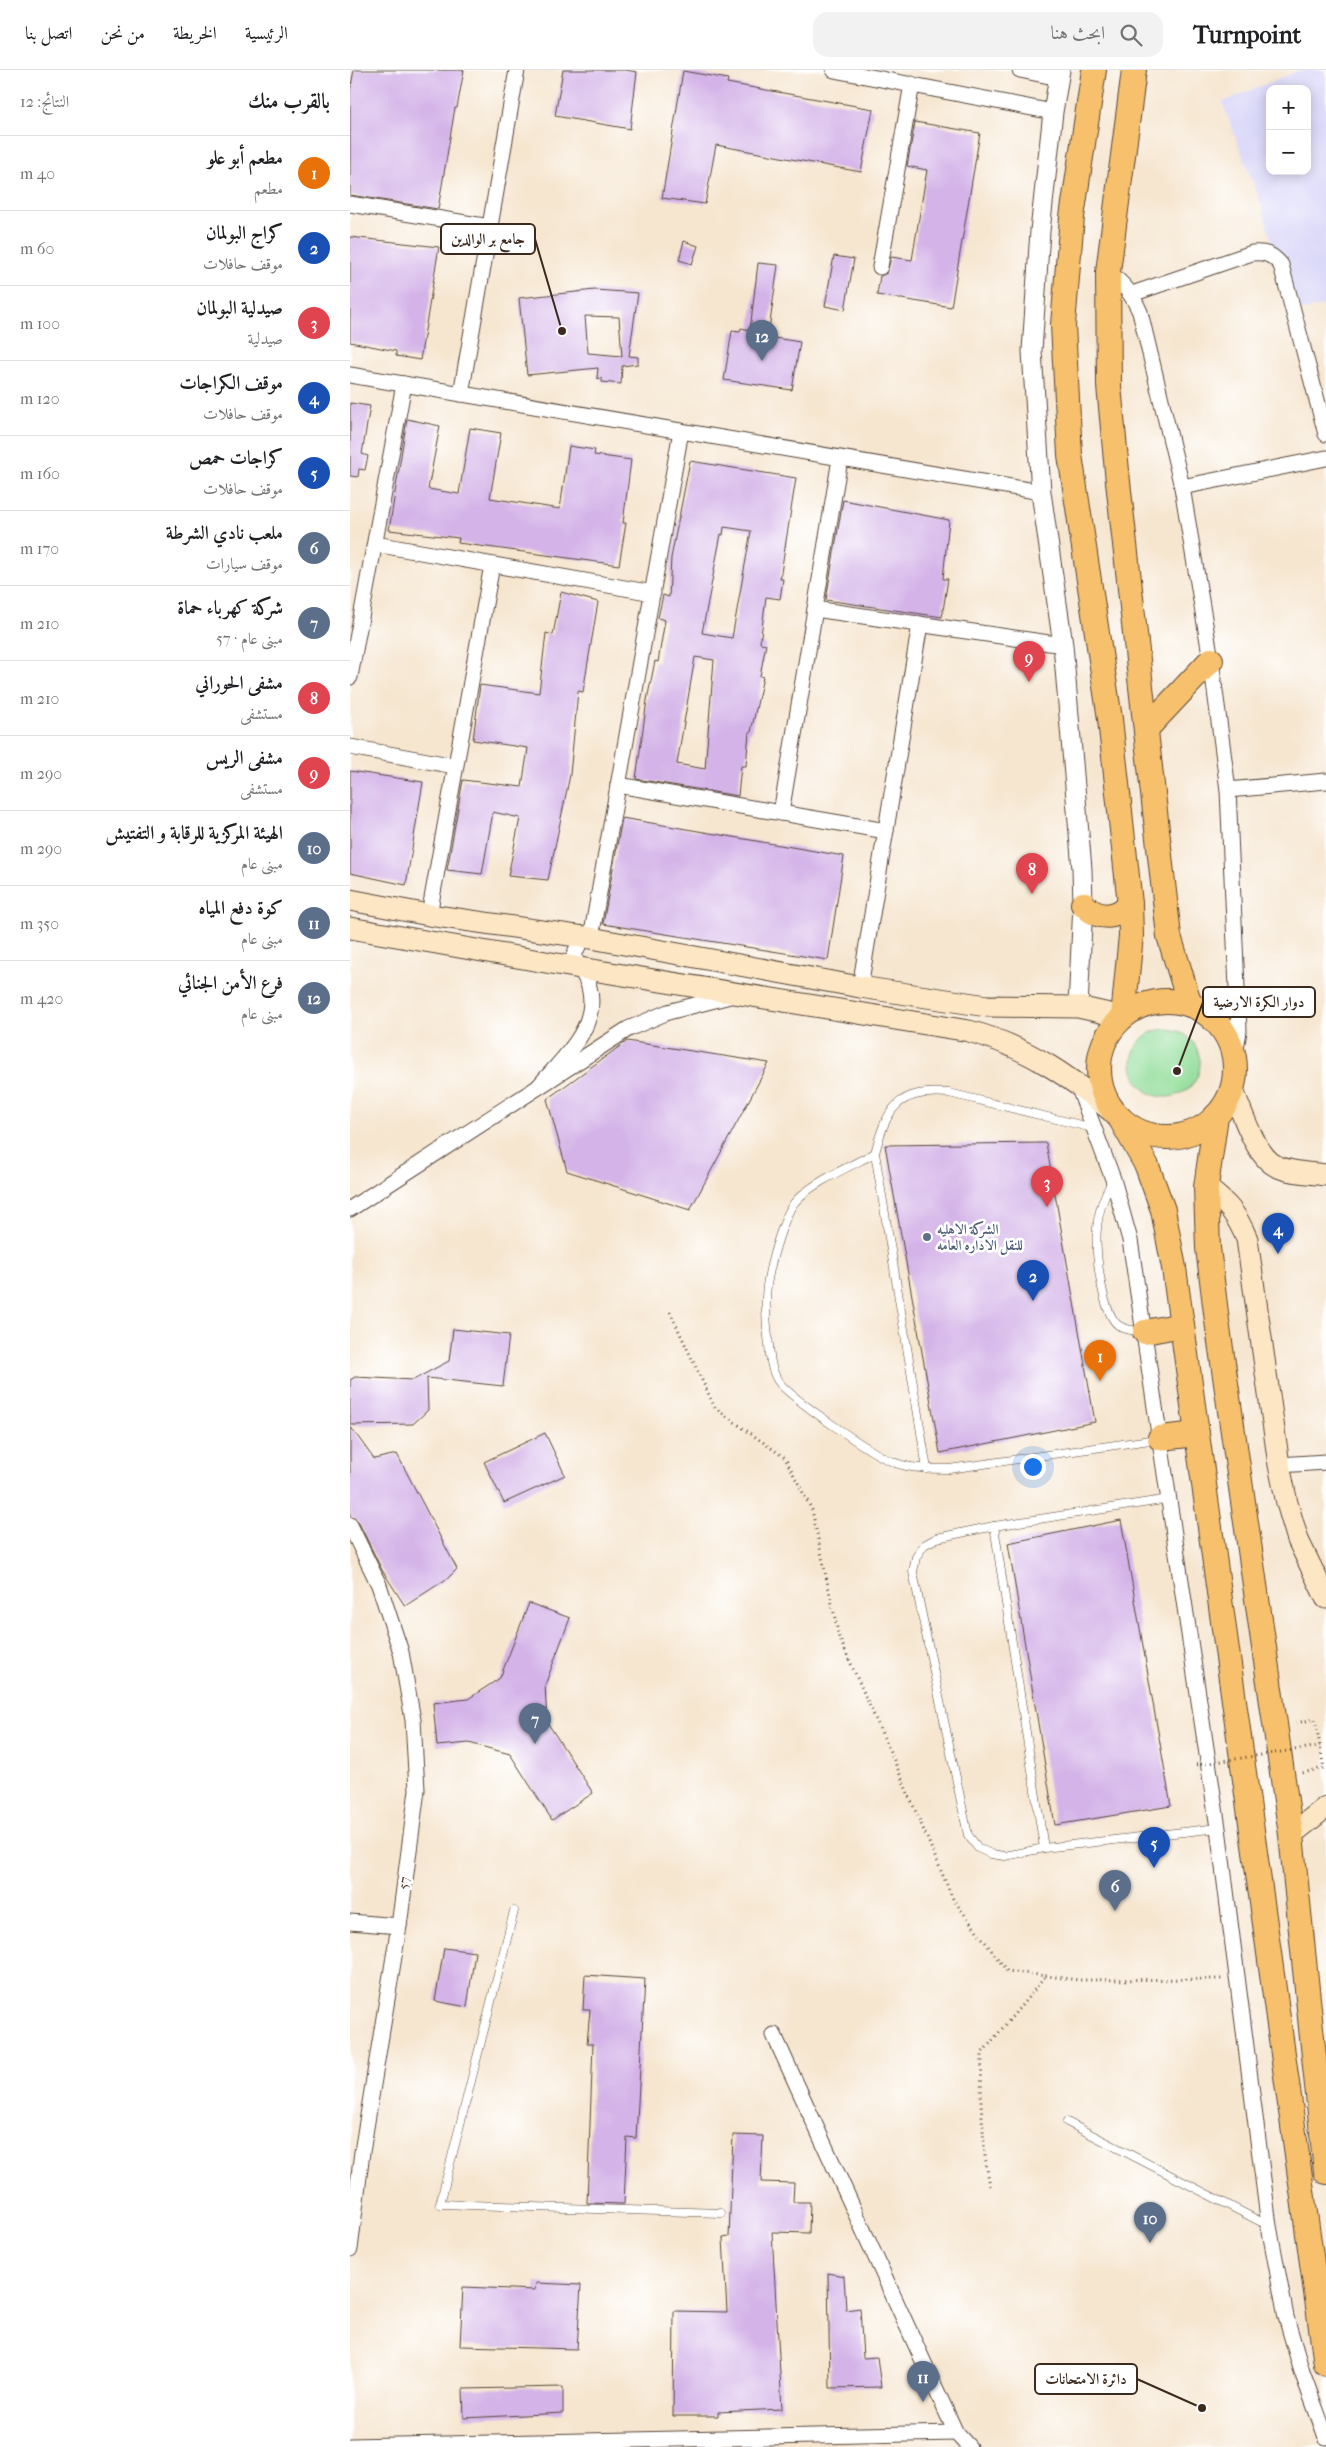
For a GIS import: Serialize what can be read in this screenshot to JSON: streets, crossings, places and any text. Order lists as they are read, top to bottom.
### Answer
{
  "streets": {
    "street": ["57"]
  },
  "places": [
    "جامع بر الوالدين",
    "دوار الكرة الارضية",
    "الشركة الاهليه للنقل الاداره العامه",
    "دائرة الامتحانات"
  ],
  "page": {
    "header": "Turnpoint",
    "search": "ابحث هنا",
    "nav": [
      "الرئيسية",
      "الخريطة",
      "من نحن",
      "اتصل بنا"
    ],
    "heading": ["بالقرب منك", "النتائج: 12"],
    "map_buttons": ["+", "−"],
    "list": [
      {
        "mark": "1",
        "name": "مطعم أبو علو",
        "note": "مطعم",
        "value": "40 m"
      },
      {
        "mark": "2",
        "name": "كراج البولمان",
        "note": "موقف حافلات",
        "value": "60 m"
      },
      {
        "mark": "3",
        "name": "صيدلية البولمان",
        "note": "صيدلية",
        "value": "100 m"
      },
      {
        "mark": "4",
        "name": "موقف الكراجات",
        "note": "موقف حافلات",
        "value": "120 m"
      },
      {
        "mark": "5",
        "name": "كراجات حمص",
        "note": "موقف حافلات",
        "value": "160 m"
      },
      {
        "mark": "6",
        "name": "ملعب نادي الشرطة",
        "note": "موقف سيارات",
        "value": "170 m"
      },
      {
        "mark": "7",
        "name": "شركة كهرباء حماة",
        "note": "مبنى عام · 57",
        "value": "210 m"
      },
      {
        "mark": "8",
        "name": "مشفى الحوراني",
        "note": "مستشفى",
        "value": "210 m"
      },
      {
        "mark": "9",
        "name": "مشفى الريس",
        "note": "مستشفى",
        "value": "290 m"
      },
      {
        "mark": "10",
        "name": "الهيئة المركزية للرقابة و التفتيش",
        "note": "مبنى عام",
        "value": "290 m"
      },
      {
        "mark": "11",
        "name": "كوة دفع المياه",
        "note": "مبنى عام",
        "value": "350 m"
      },
      {
        "mark": "12",
        "name": "فرع الأمن الجنائي",
        "note": "مبنى عام",
        "value": "420 m"
      }
    ],
    "pins": [
      "12",
      "9",
      "8",
      "3",
      "4",
      "2",
      "1",
      "7",
      "5",
      "6",
      "10",
      "11"
    ]
  }
}
